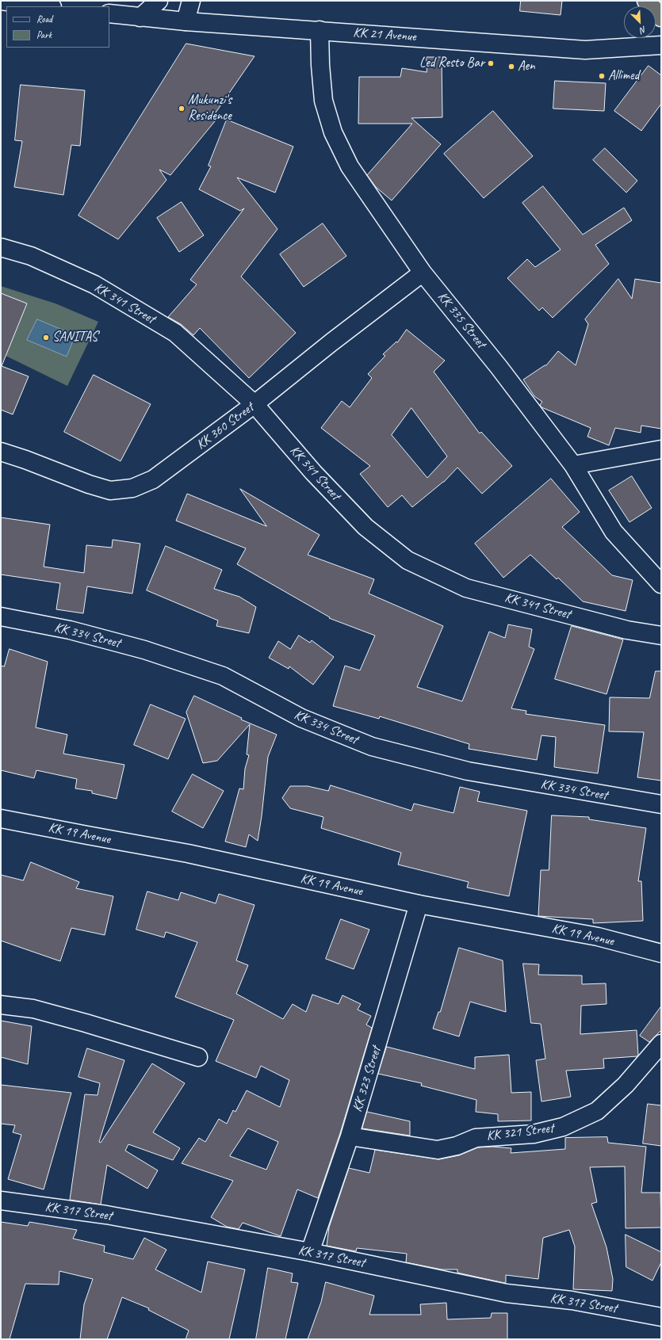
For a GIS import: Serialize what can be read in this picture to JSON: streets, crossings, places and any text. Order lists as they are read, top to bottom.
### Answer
{
  "streets": {
    "street": [
      "KK 21 Avenue",
      "KK 341 Street",
      "KK 335 Street",
      "KK 360 Street",
      "KK 334 Street",
      "KK 19 Avenue",
      "KK 323 Street",
      "KK 321 Street",
      "KK 317 Street"
    ]
  },
  "crossings": [
    ["KK 21 Avenue", "KK 335 Street"],
    ["KK 341 Street", "KK 360 Street"],
    ["KK 335 Street", "KK 360 Street"],
    ["KK 19 Avenue", "KK 323 Street"],
    ["KK 323 Street", "KK 321 Street"],
    ["KK 323 Street", "KK 317 Street"]
  ],
  "places": [
    "Led Resto Bar",
    "Aen",
    "Allimed",
    "Mukunzi's Residence",
    "SANITAS"
  ],
  "legend": ["Road", "Park"],
  "north": "bottom right"
}
